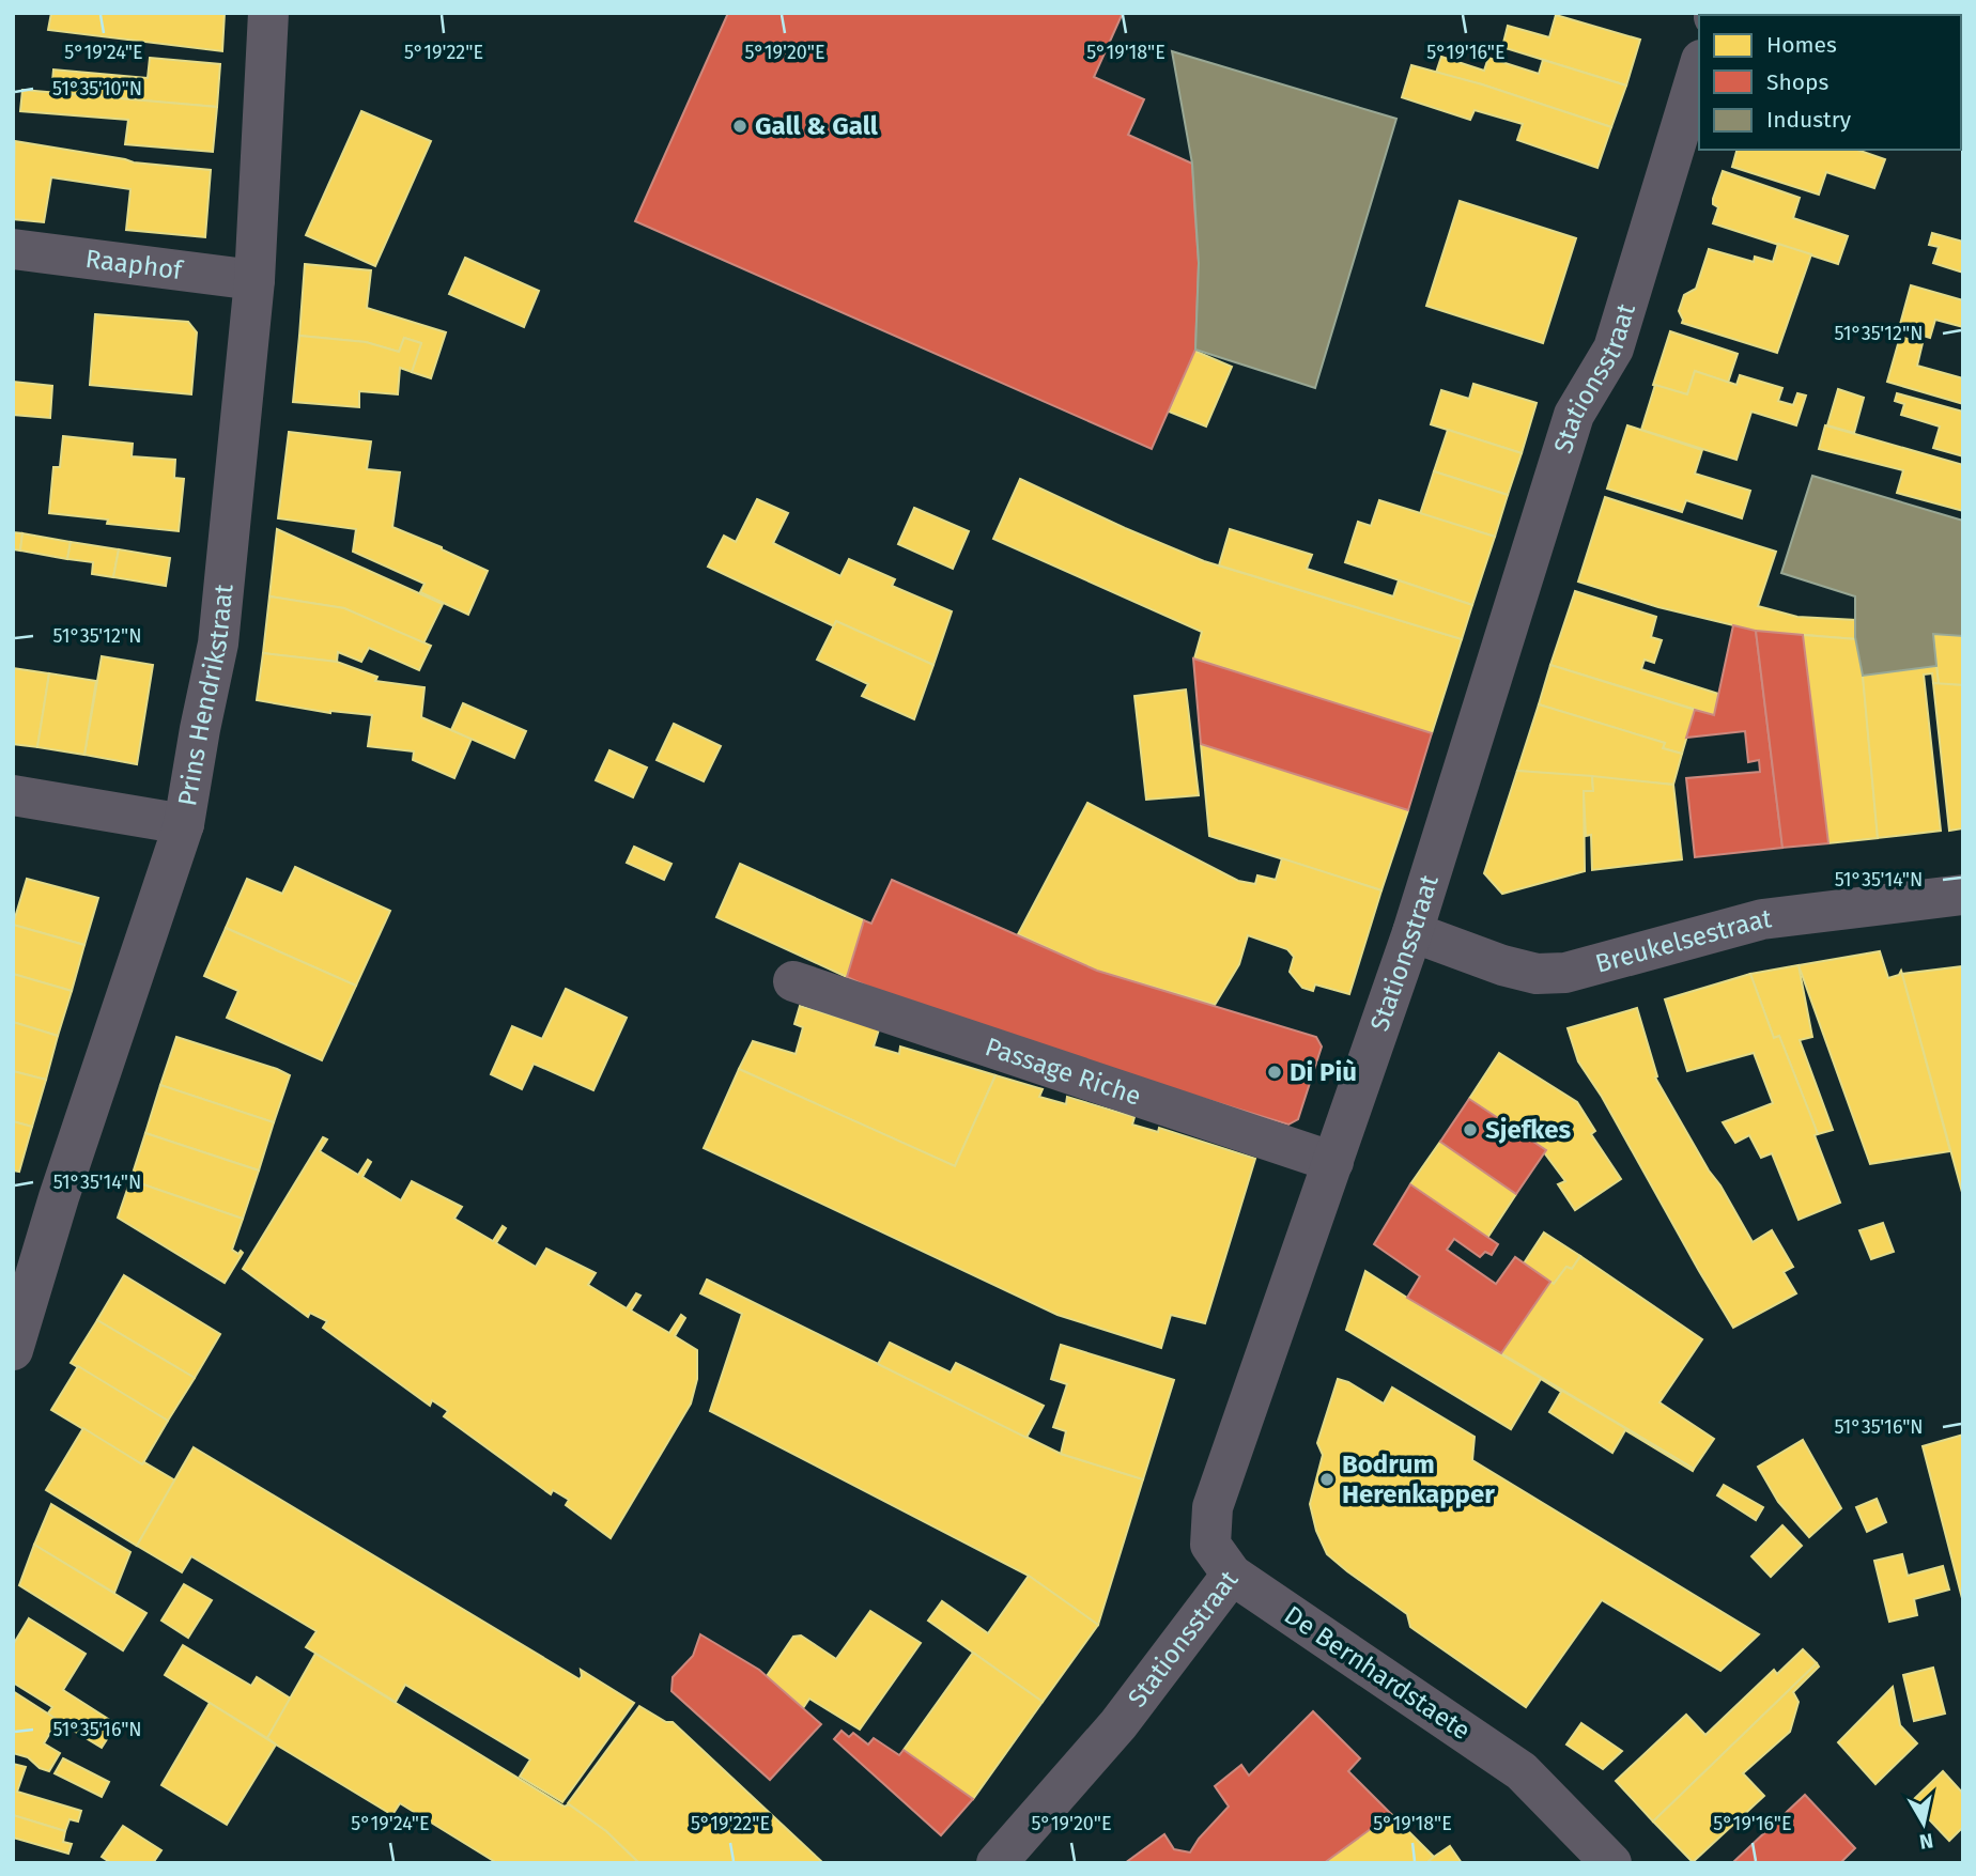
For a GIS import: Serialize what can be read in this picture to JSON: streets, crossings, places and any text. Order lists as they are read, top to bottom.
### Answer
{
  "streets": {
    "street": [
      "Raaphof",
      "Stationsstraat",
      "Prins Hendrikstraat",
      "Breukelsestraat",
      "Passage Riche",
      "De Bernhardstaete"
    ]
  },
  "crossings": [
    ["Raaphof", "Prins Hendrikstraat"],
    ["Stationsstraat", "Breukelsestraat"],
    ["Stationsstraat", "Passage Riche"],
    ["Stationsstraat", "De Bernhardstaete"]
  ],
  "places": [
    "Gall & Gall",
    "Di Più",
    "Sjefkes",
    "Bodrum Herenkapper"
  ],
  "legend": ["Homes", "Shops", "Industry"],
  "north": "bottom",
  "coordinates": [
    "5°19'24\"E",
    "5°19'22\"E",
    "5°19'20\"E",
    "5°19'18\"E",
    "5°19'16\"E",
    "51°35'10\"N",
    "51°35'12\"N",
    "51°35'14\"N",
    "51°35'16\"N"
  ]
}
